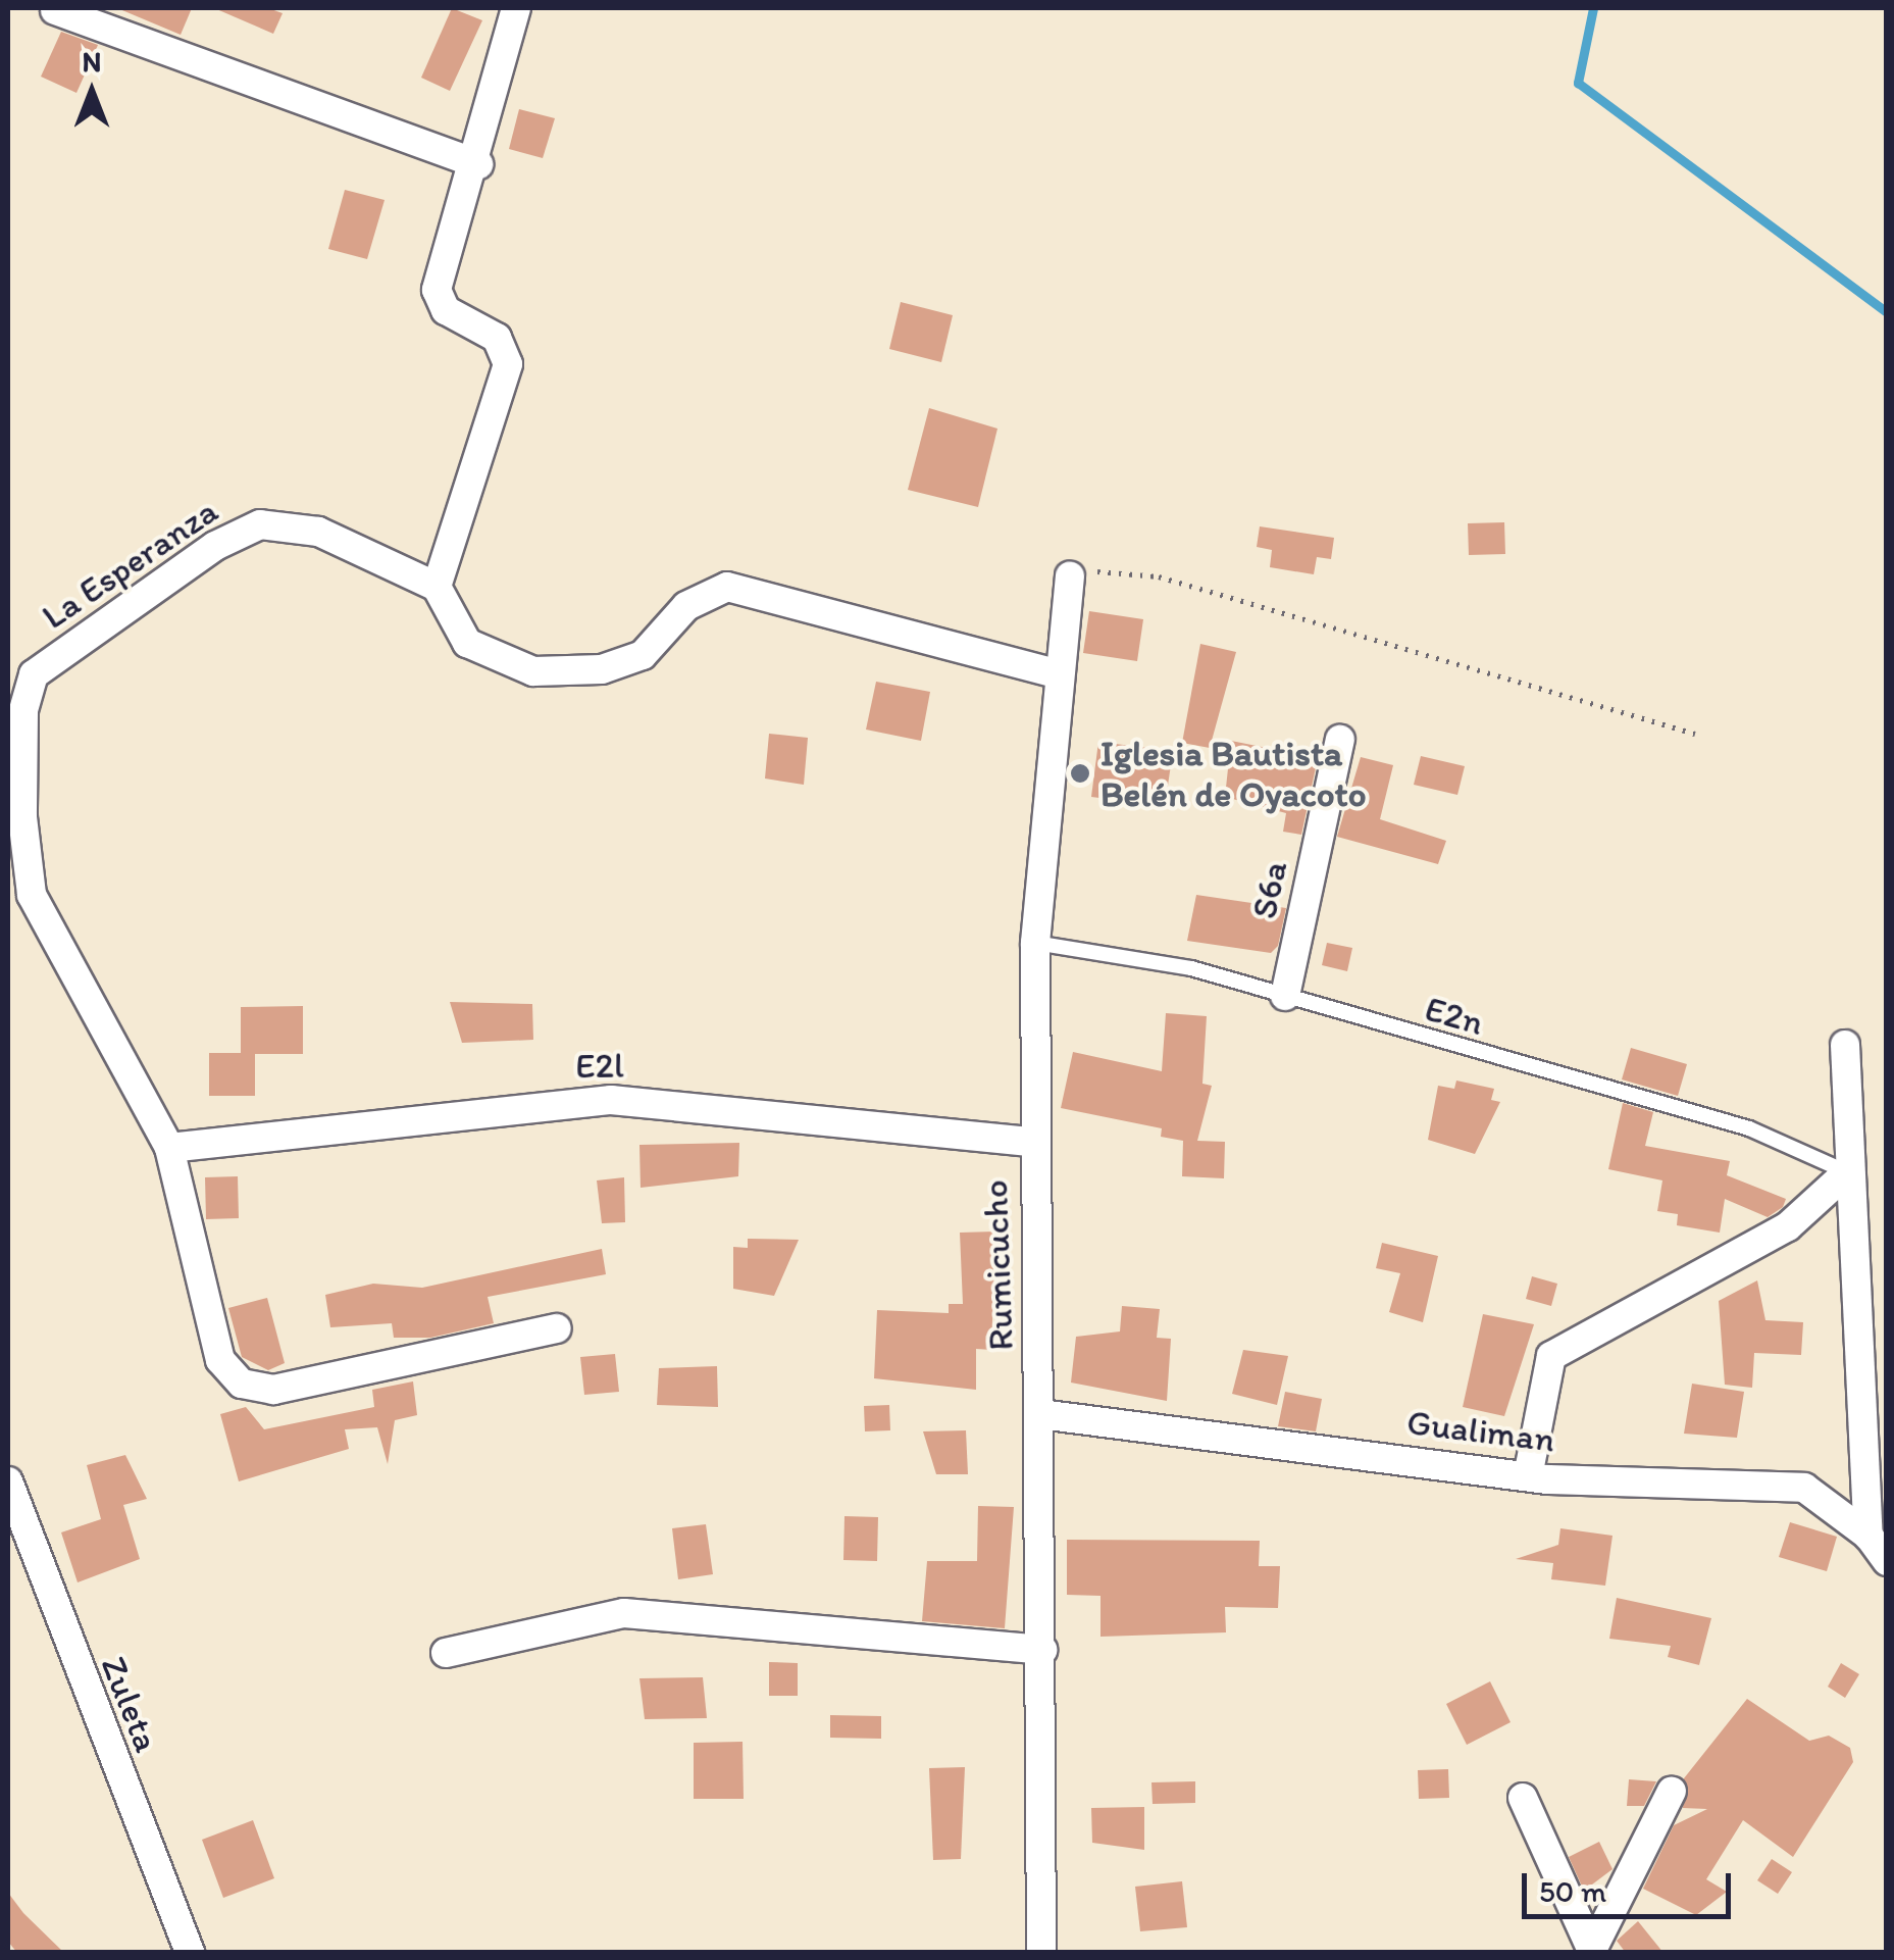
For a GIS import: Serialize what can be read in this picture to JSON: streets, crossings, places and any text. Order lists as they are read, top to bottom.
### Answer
{
  "streets": {
    "street": [
      "La Esperanza",
      "S6a",
      "E2l",
      "Rumicucho",
      "Gualiman",
      "Zuleta"
    ],
    "lane": ["E2n"]
  },
  "crossings": [
    ["La Esperanza", "E2l"],
    ["S6a", "E2n"],
    ["E2n", "Rumicucho"],
    ["E2l", "Rumicucho"],
    ["Rumicucho", "Gualiman"]
  ],
  "places": ["Iglesia Bautista Belén de Oyacoto"],
  "scale_bar": "50 m",
  "north": "top"
}
